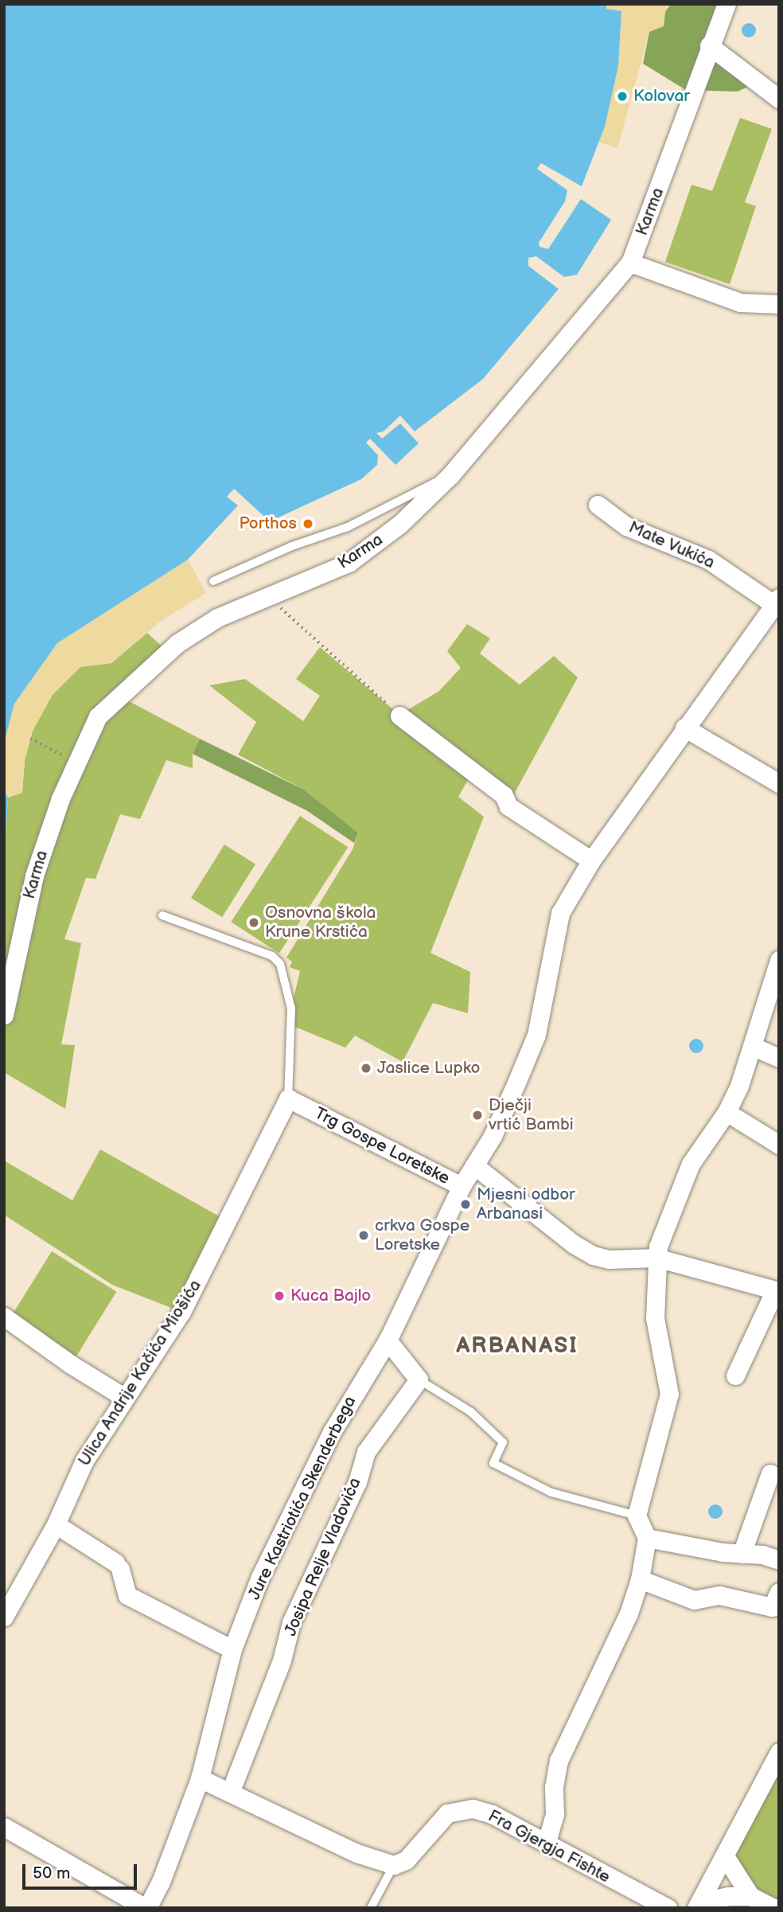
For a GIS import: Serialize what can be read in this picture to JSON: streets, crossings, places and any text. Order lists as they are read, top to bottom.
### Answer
{
  "streets": {
    "street": [
      "Karma",
      "Mate Vukića",
      "Trg Gospe Loretske",
      "Ulica Andrije Kačića Miošića",
      "Jure Kastriotića Skenderbega",
      "Josipa Relje Vladovića",
      "Fra Gjergja Fishte"
    ]
  },
  "crossings": [
    ["Trg Gospe Loretske", "Ulica Andrije Kačića Miošića"],
    ["Trg Gospe Loretske", "Jure Kastriotića Skenderbega"]
  ],
  "districts": ["ARBANASI"],
  "places": [
    "Kolovar",
    "Porthos",
    "Osnovna škola Krune Krstića",
    "Jaslice Lupko",
    "Dječji vrtić Bambi",
    "Mjesni odbor Arbanasi",
    "crkva Gospe Loretske",
    "Kuca Bajlo"
  ],
  "scale_bar": "50 m"
}
